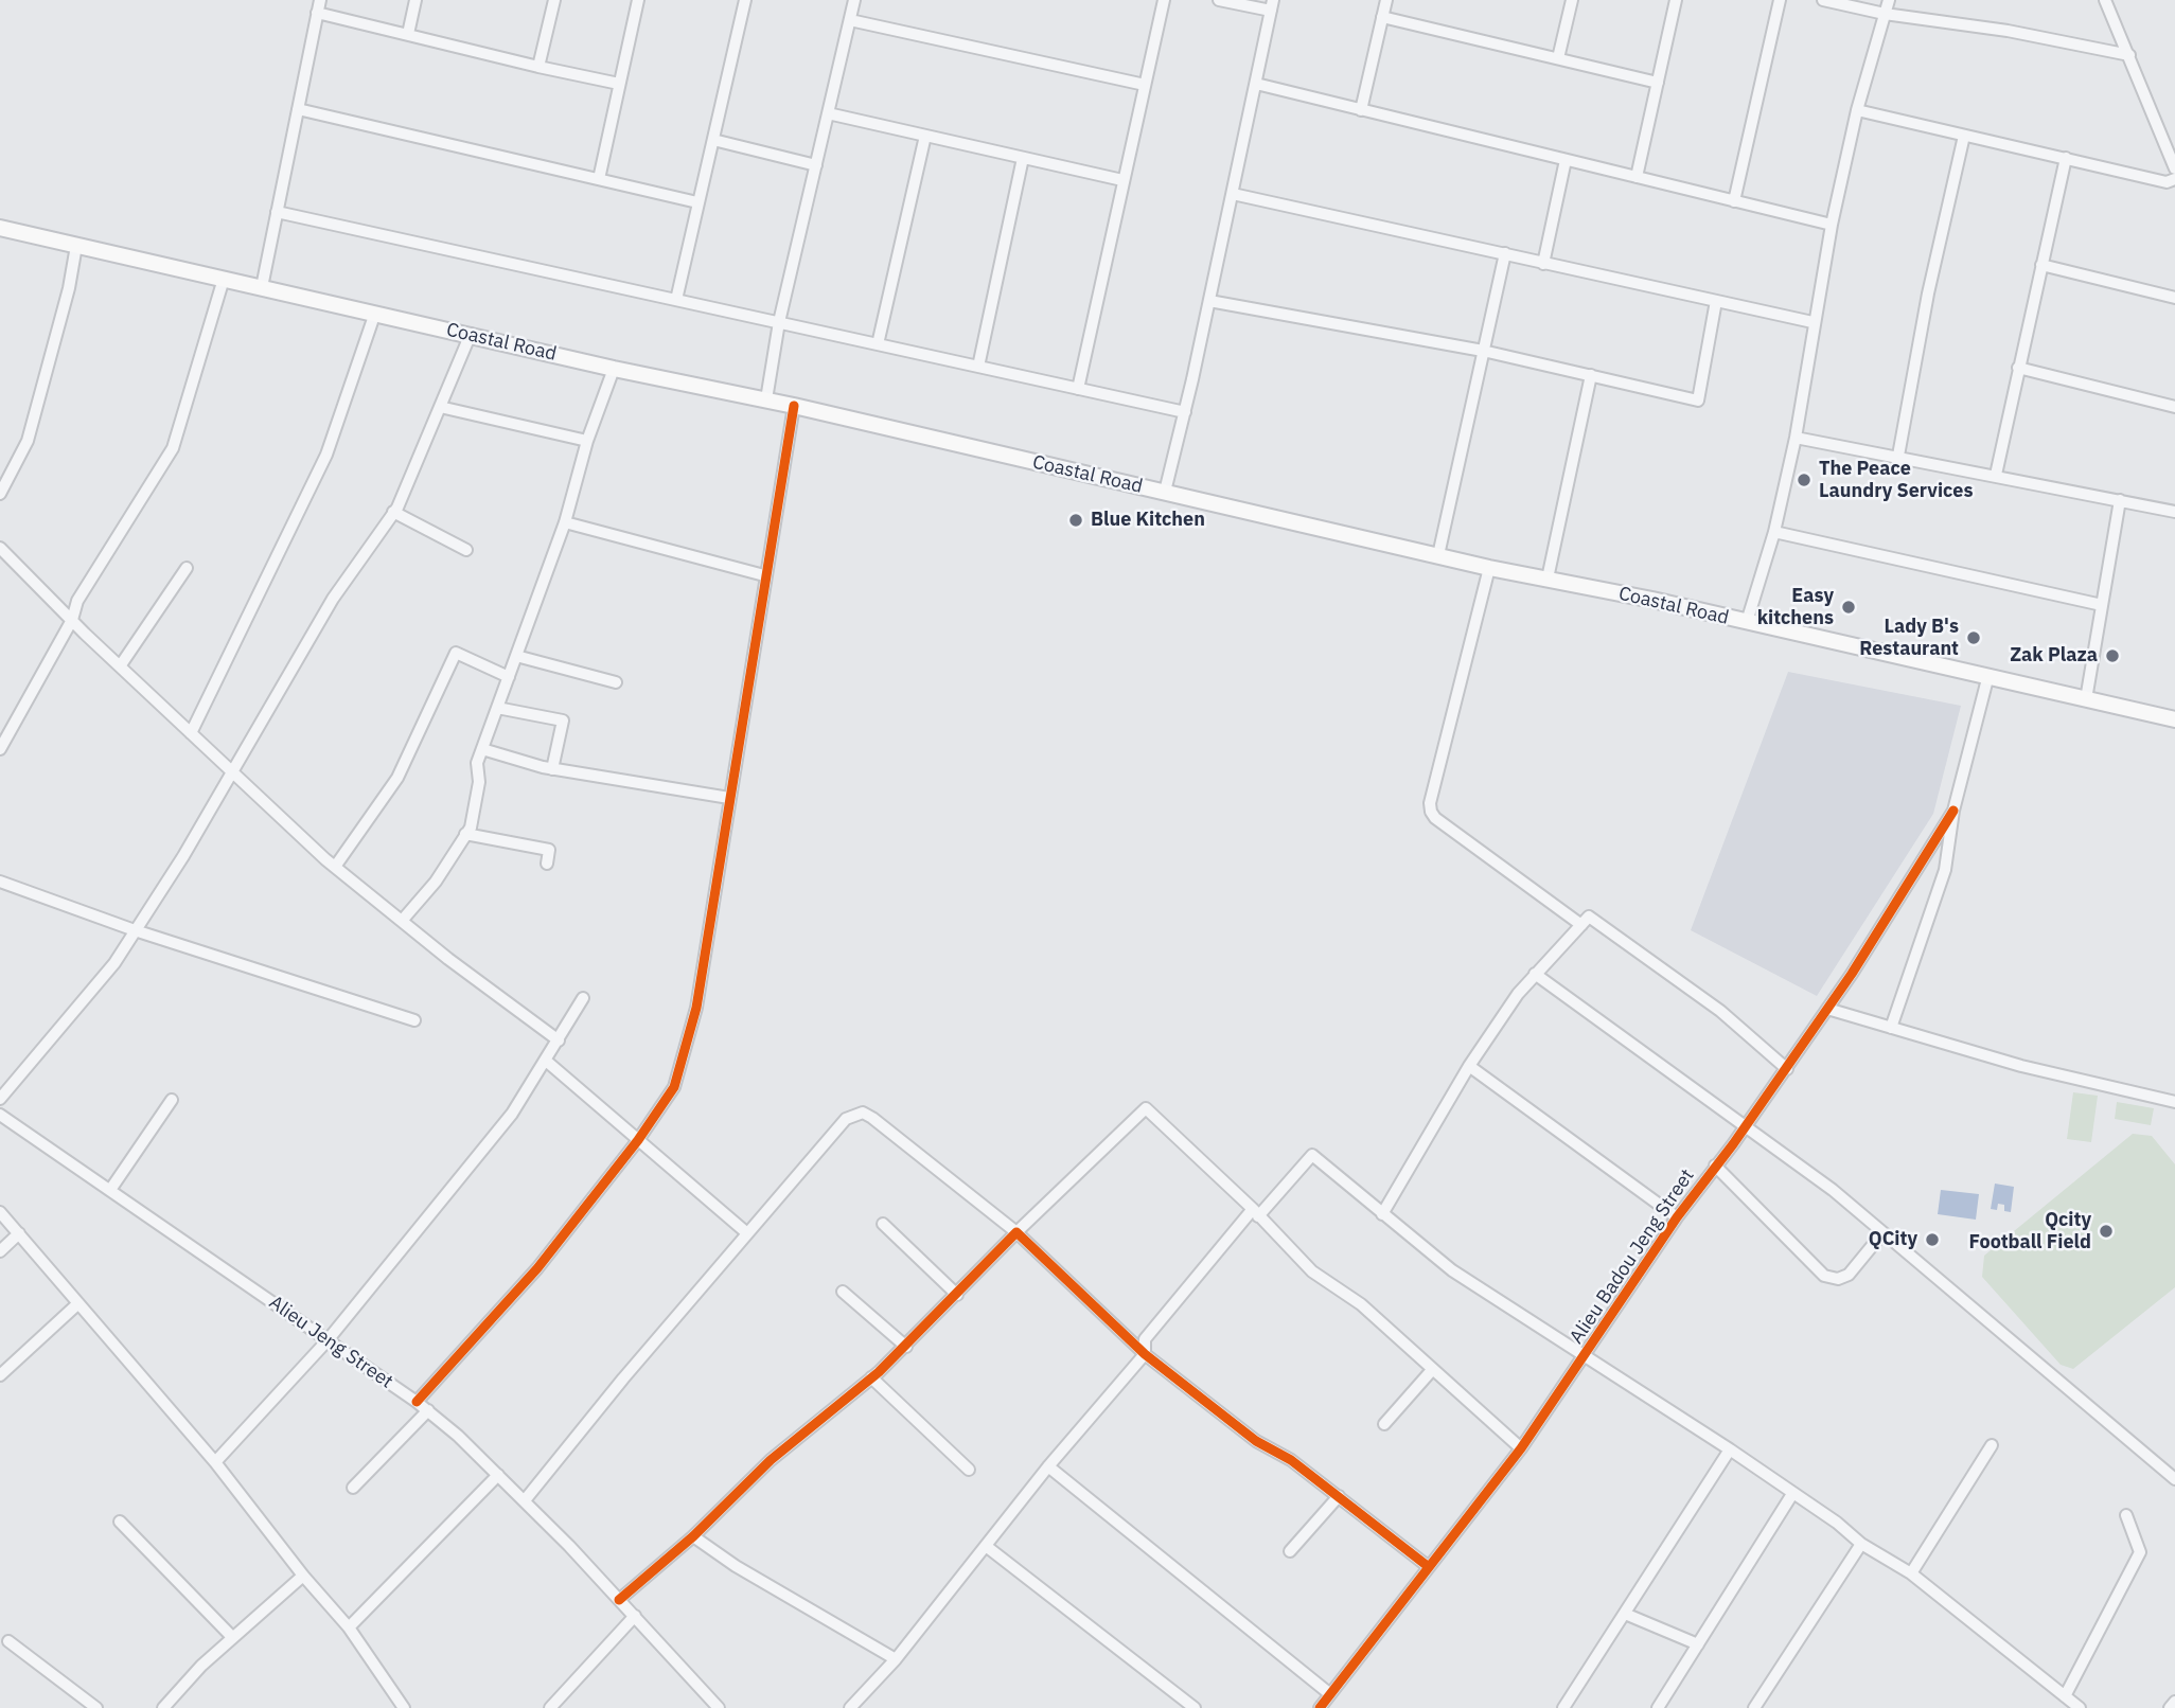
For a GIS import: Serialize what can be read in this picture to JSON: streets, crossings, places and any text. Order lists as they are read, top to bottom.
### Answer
{
  "streets": {
    "main road": ["Coastal Road"],
    "street": ["Alieu Badou Jeng Street", "Alieu Jeng Street"]
  },
  "places": [
    "The Peace Laundry Services",
    "Blue Kitchen",
    "Easy kitchens",
    "Lady B's Restaurant",
    "Zak Plaza",
    "Qcity Football Field",
    "QCity"
  ]
}
